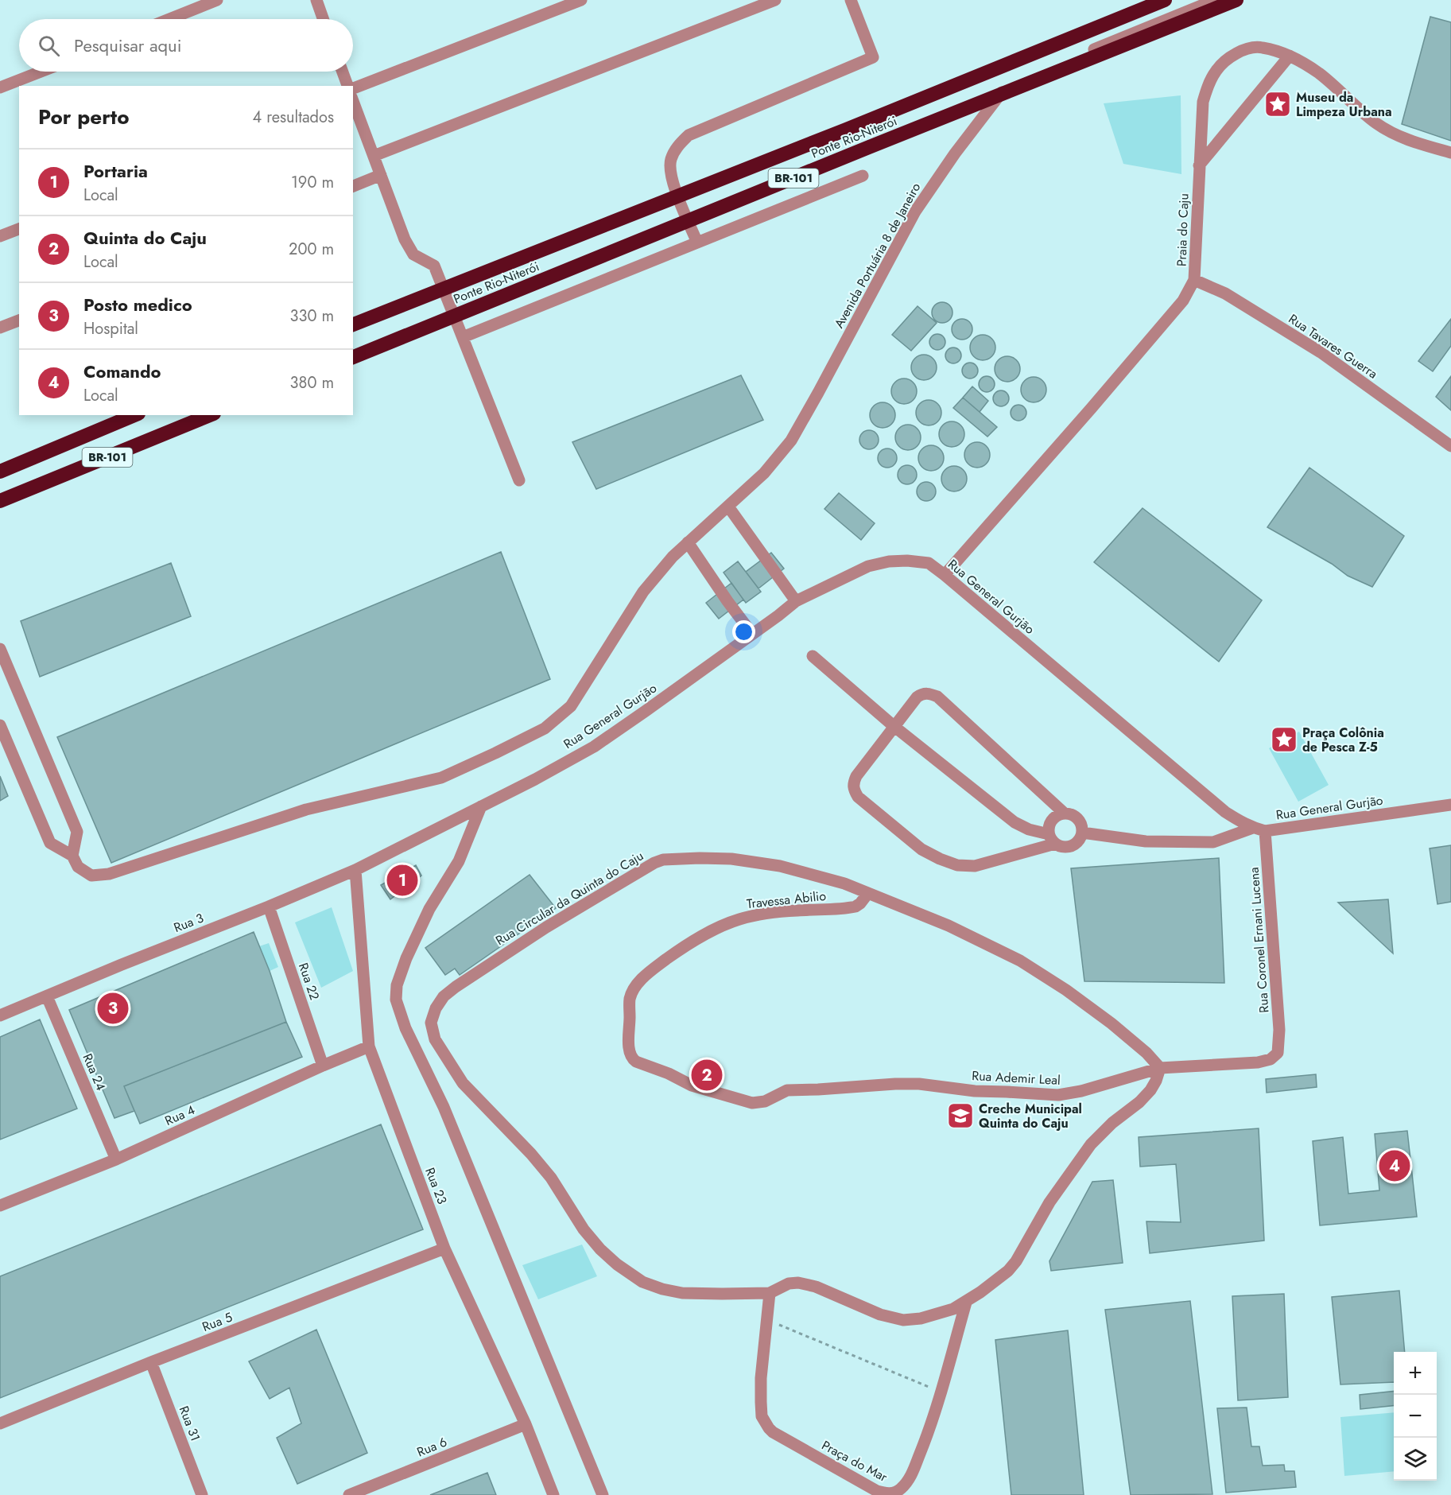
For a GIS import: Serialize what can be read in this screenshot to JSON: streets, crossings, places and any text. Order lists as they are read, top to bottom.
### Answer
{
  "streets": {
    "highway": ["Ponte Rio-Niterói", "BR-101"],
    "street": [
      "Praia do Caju",
      "Avenida Portuária 8 de Janeiro",
      "Rua Tavares Guerra",
      "Rua General Gurjão",
      "Rua Circular da Quinta do Caju",
      "Travessa Abilio",
      "Rua 3",
      "Rua Coronel Ernani Lucena",
      "Rua 22",
      "Rua 24",
      "Rua Ademir Leal",
      "Rua 4",
      "Rua 23",
      "Rua 5",
      "Rua 31",
      "Rua 6",
      "Praça do Mar"
    ]
  },
  "crossings": [
    ["Praia do Caju", "Rua Tavares Guerra"],
    ["Praia do Caju", "Rua General Gurjão"],
    ["Rua General Gurjão", "Rua 3"],
    ["Rua General Gurjão", "Rua Coronel Ernani Lucena"],
    ["Rua Circular da Quinta do Caju", "Travessa Abilio"],
    ["Rua Circular da Quinta do Caju", "Rua Ademir Leal"],
    ["Rua Circular da Quinta do Caju", "Praça do Mar"],
    ["Travessa Abilio", "Rua Ademir Leal"],
    ["Rua 3", "Rua 22"],
    ["Rua 3", "Rua 24"],
    ["Rua 3", "Rua 23"],
    ["Rua Coronel Ernani Lucena", "Rua Ademir Leal"],
    ["Rua 22", "Rua 4"],
    ["Rua 24", "Rua 4"],
    ["Rua 4", "Rua 23"],
    ["Rua 23", "Rua 5"],
    ["Rua 23", "Rua 6"],
    ["Rua 5", "Rua 31"]
  ],
  "places": {
    "place": ["Museu da Limpeza Urbana", "Praça Colônia de Pesca Z-5"],
    "school or university": ["Creche Municipal Quinta do Caju"]
  },
  "page": {
    "search": "Pesquisar aqui",
    "heading": ["Por perto", "4 resultados"],
    "list": [
      {
        "mark": "1",
        "name": "Portaria",
        "note": "Local",
        "value": "190 m"
      },
      {
        "mark": "2",
        "name": "Quinta do Caju",
        "note": "Local",
        "value": "200 m"
      },
      {
        "mark": "3",
        "name": "Posto medico",
        "note": "Hospital",
        "value": "330 m"
      },
      {
        "mark": "4",
        "name": "Comando",
        "note": "Local",
        "value": "380 m"
      }
    ],
    "pins": [
      "1",
      "3",
      "2",
      "4"
    ],
    "map_buttons": ["+", "−"]
  }
}
